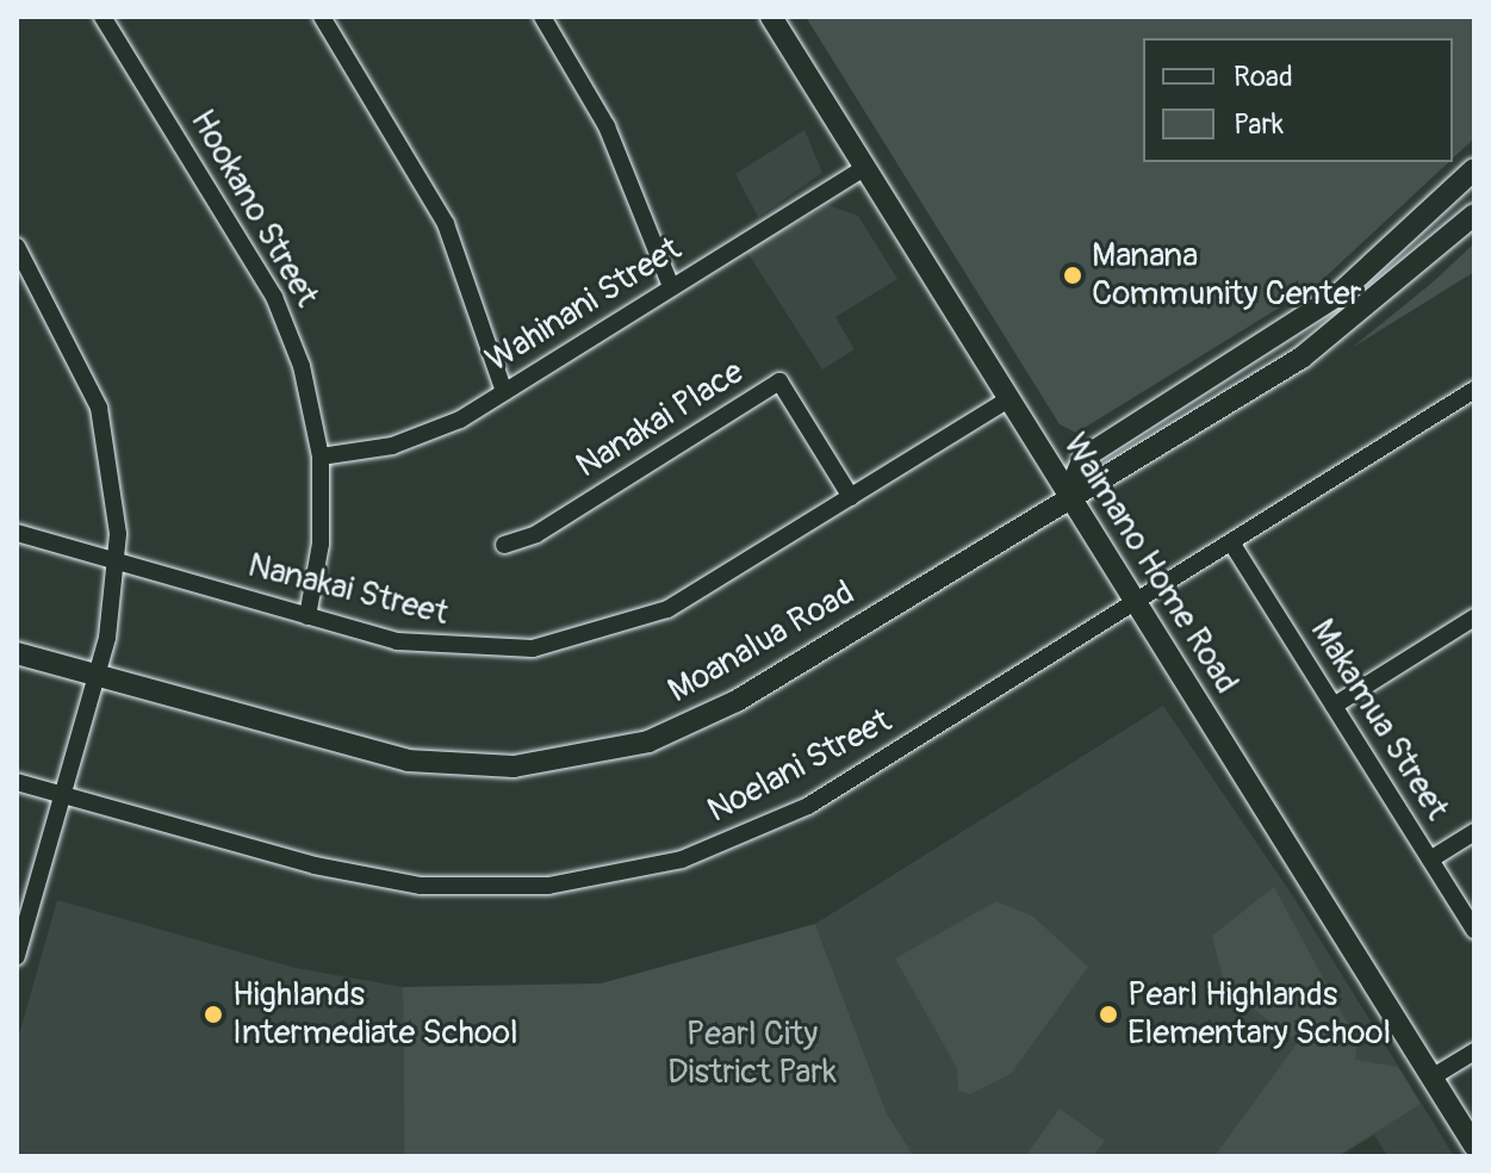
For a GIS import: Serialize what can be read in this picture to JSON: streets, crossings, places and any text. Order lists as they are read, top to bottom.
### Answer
{
  "streets": {
    "main road": ["Waimano Home Road", "Moanalua Road"],
    "street": [
      "Hookano Street",
      "Wahinani Street",
      "Nanakai Place",
      "Nanakai Street",
      "Makamua Street",
      "Noelani Street"
    ]
  },
  "crossings": [
    ["Hookano Street", "Wahinani Street"],
    ["Hookano Street", "Nanakai Street"],
    ["Wahinani Street", "Waimano Home Road"],
    ["Nanakai Place", "Nanakai Street"],
    ["Waimano Home Road", "Nanakai Street"],
    ["Waimano Home Road", "Moanalua Road"],
    ["Waimano Home Road", "Noelani Street"],
    ["Makamua Street", "Noelani Street"]
  ],
  "parks": ["Pearl City District Park"],
  "places": ["Manana Community Center", "Highlands Intermediate School", "Pearl Highlands Elementary School"],
  "legend": ["Road", "Park"]
}
